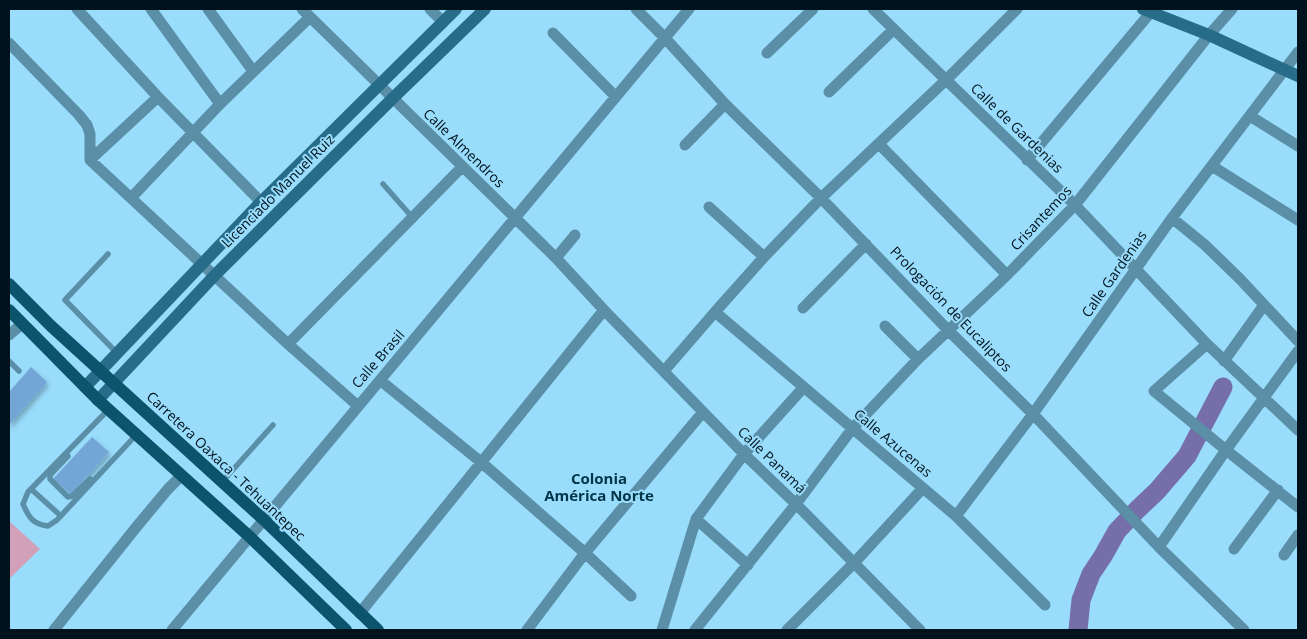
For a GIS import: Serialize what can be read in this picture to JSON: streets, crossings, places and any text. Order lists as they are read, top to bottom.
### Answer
{
  "streets": {
    "main road": ["Carretera Oaxaca - Tehuantepec"],
    "street": [
      "Calle de Gardenias",
      "Calle Almendros",
      "Licenciado Manuel Ruiz",
      "Crisantemos",
      "Calle Gardenias",
      "Prologación de Eucaliptos",
      "Calle Brasil",
      "Calle Azucenas",
      "Calle Panamá"
    ]
  },
  "crossings": [
    ["Calle de Gardenias", "Crisantemos"],
    ["Calle de Gardenias", "Calle Gardenias"],
    ["Calle Almendros", "Licenciado Manuel Ruiz"],
    ["Calle Almendros", "Calle Brasil"],
    ["Calle Almendros", "Calle Panamá"],
    ["Licenciado Manuel Ruiz", "Carretera Oaxaca - Tehuantepec"],
    ["Crisantemos", "Prologación de Eucaliptos"],
    ["Crisantemos", "Calle Azucenas"],
    ["Crisantemos", "Calle Panamá"],
    ["Calle Gardenias", "Prologación de Eucaliptos"],
    ["Calle Gardenias", "Calle Azucenas"],
    ["Prologación de Eucaliptos", "Calle Brasil"],
    ["Calle Brasil", "Carretera Oaxaca - Tehuantepec"]
  ],
  "districts": ["Colonia América Norte"]
}
